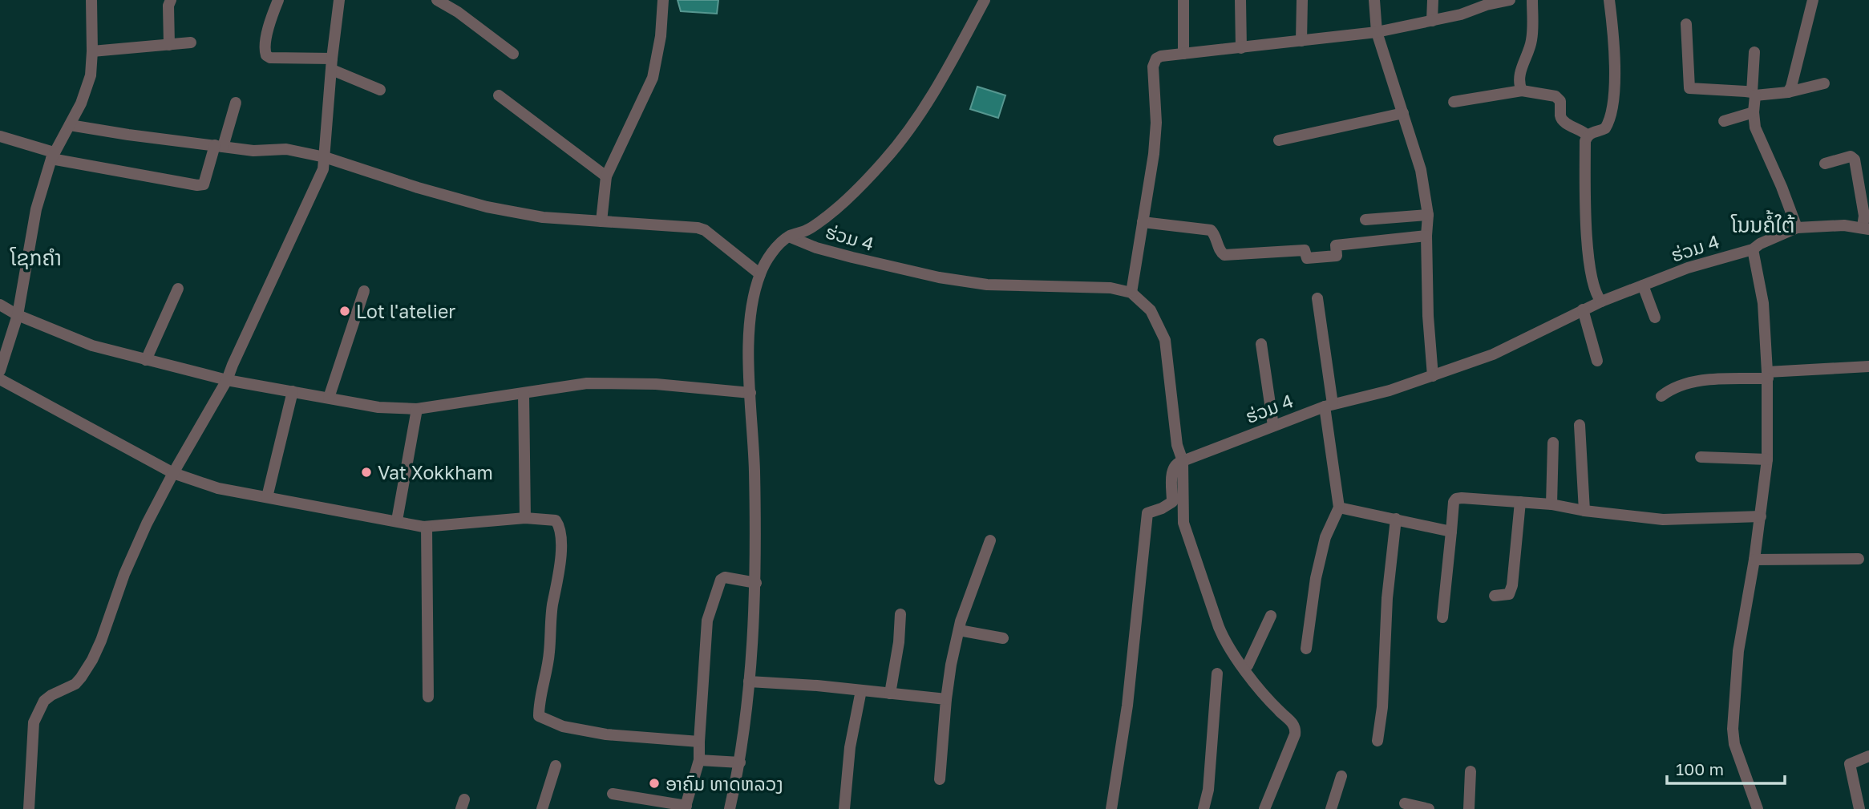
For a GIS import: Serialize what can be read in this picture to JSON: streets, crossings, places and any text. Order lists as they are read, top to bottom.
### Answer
{
  "streets": {
    "street": ["ຮ່ວມ 4"]
  },
  "districts": ["ໂນນຄໍ້ໃຕ້", "ໂຊກຄຳ"],
  "places": ["Lot l'atelier", "Vat Xokkham", "ອາຄົມ ທາດຫລວງ"],
  "scale_bar": "100 m"
}
